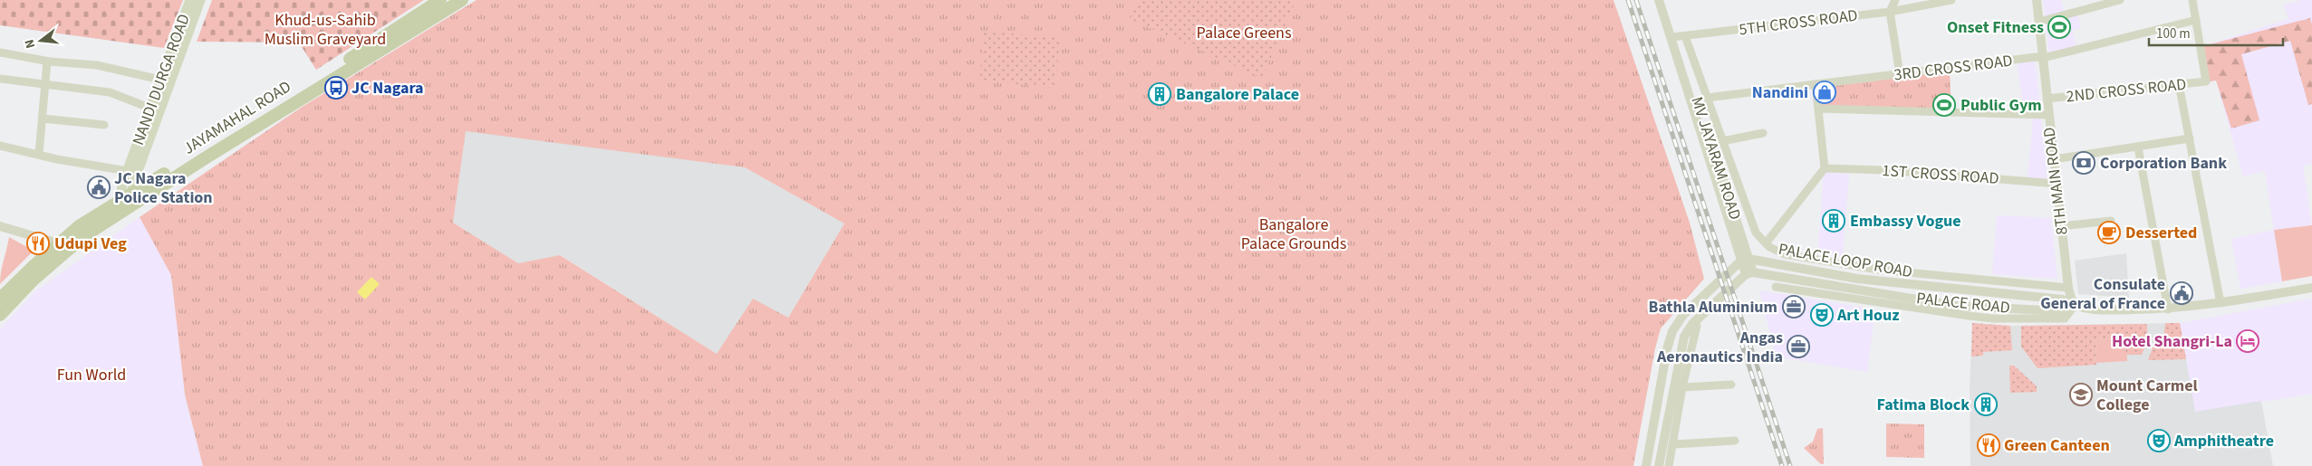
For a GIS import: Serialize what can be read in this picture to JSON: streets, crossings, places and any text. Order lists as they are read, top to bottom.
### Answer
{
  "streets": {
    "main road": ["NANDI DURGA ROAD", "JAYAMAHAL ROAD"],
    "street": [
      "5TH CROSS ROAD",
      "3RD CROSS ROAD",
      "2ND CROSS ROAD",
      "MV JAYARAM ROAD",
      "1ST CROSS ROAD",
      "8TH MAIN ROAD",
      "PALACE LOOP ROAD",
      "PALACE ROAD"
    ]
  },
  "crossings": [
    ["5TH CROSS ROAD", "MV JAYARAM ROAD"],
    ["5TH CROSS ROAD", "PALACE LOOP ROAD"],
    ["3RD CROSS ROAD", "2ND CROSS ROAD"],
    ["3RD CROSS ROAD", "8TH MAIN ROAD"],
    ["3RD CROSS ROAD", "PALACE LOOP ROAD"],
    ["NANDI DURGA ROAD", "JAYAMAHAL ROAD"],
    ["2ND CROSS ROAD", "8TH MAIN ROAD"],
    ["MV JAYARAM ROAD", "PALACE ROAD"],
    ["1ST CROSS ROAD", "8TH MAIN ROAD"],
    ["8TH MAIN ROAD", "PALACE LOOP ROAD"],
    ["8TH MAIN ROAD", "PALACE ROAD"]
  ],
  "parks": [
    "Khud-us-Sahib Muslim Graveyard",
    "Palace Greens",
    "Bangalore Palace Grounds",
    "Fun World"
  ],
  "places": {
    "sports": ["Onset Fitness", "Public Gym"],
    "bus stop": ["JC Nagara"],
    "shop": ["Nandini"],
    "building": ["Bangalore Palace", "Embassy Vogue", "Fatima Block"],
    "bank": ["Corporation Bank"],
    "public building": ["JC Nagara Police Station", "Consulate General of France"],
    "cafe": ["Desserted"],
    "restaurant": ["Udupi Veg", "Green Canteen"],
    "office": ["Bathla Aluminium", "Angas Aeronautics India"],
    "theatre": ["Art Houz", "Amphitheatre"],
    "hotel": ["Hotel Shangri-La"],
    "school or university": ["Mount Carmel College"]
  },
  "scale_bar": "100 m",
  "north": "left"
}
